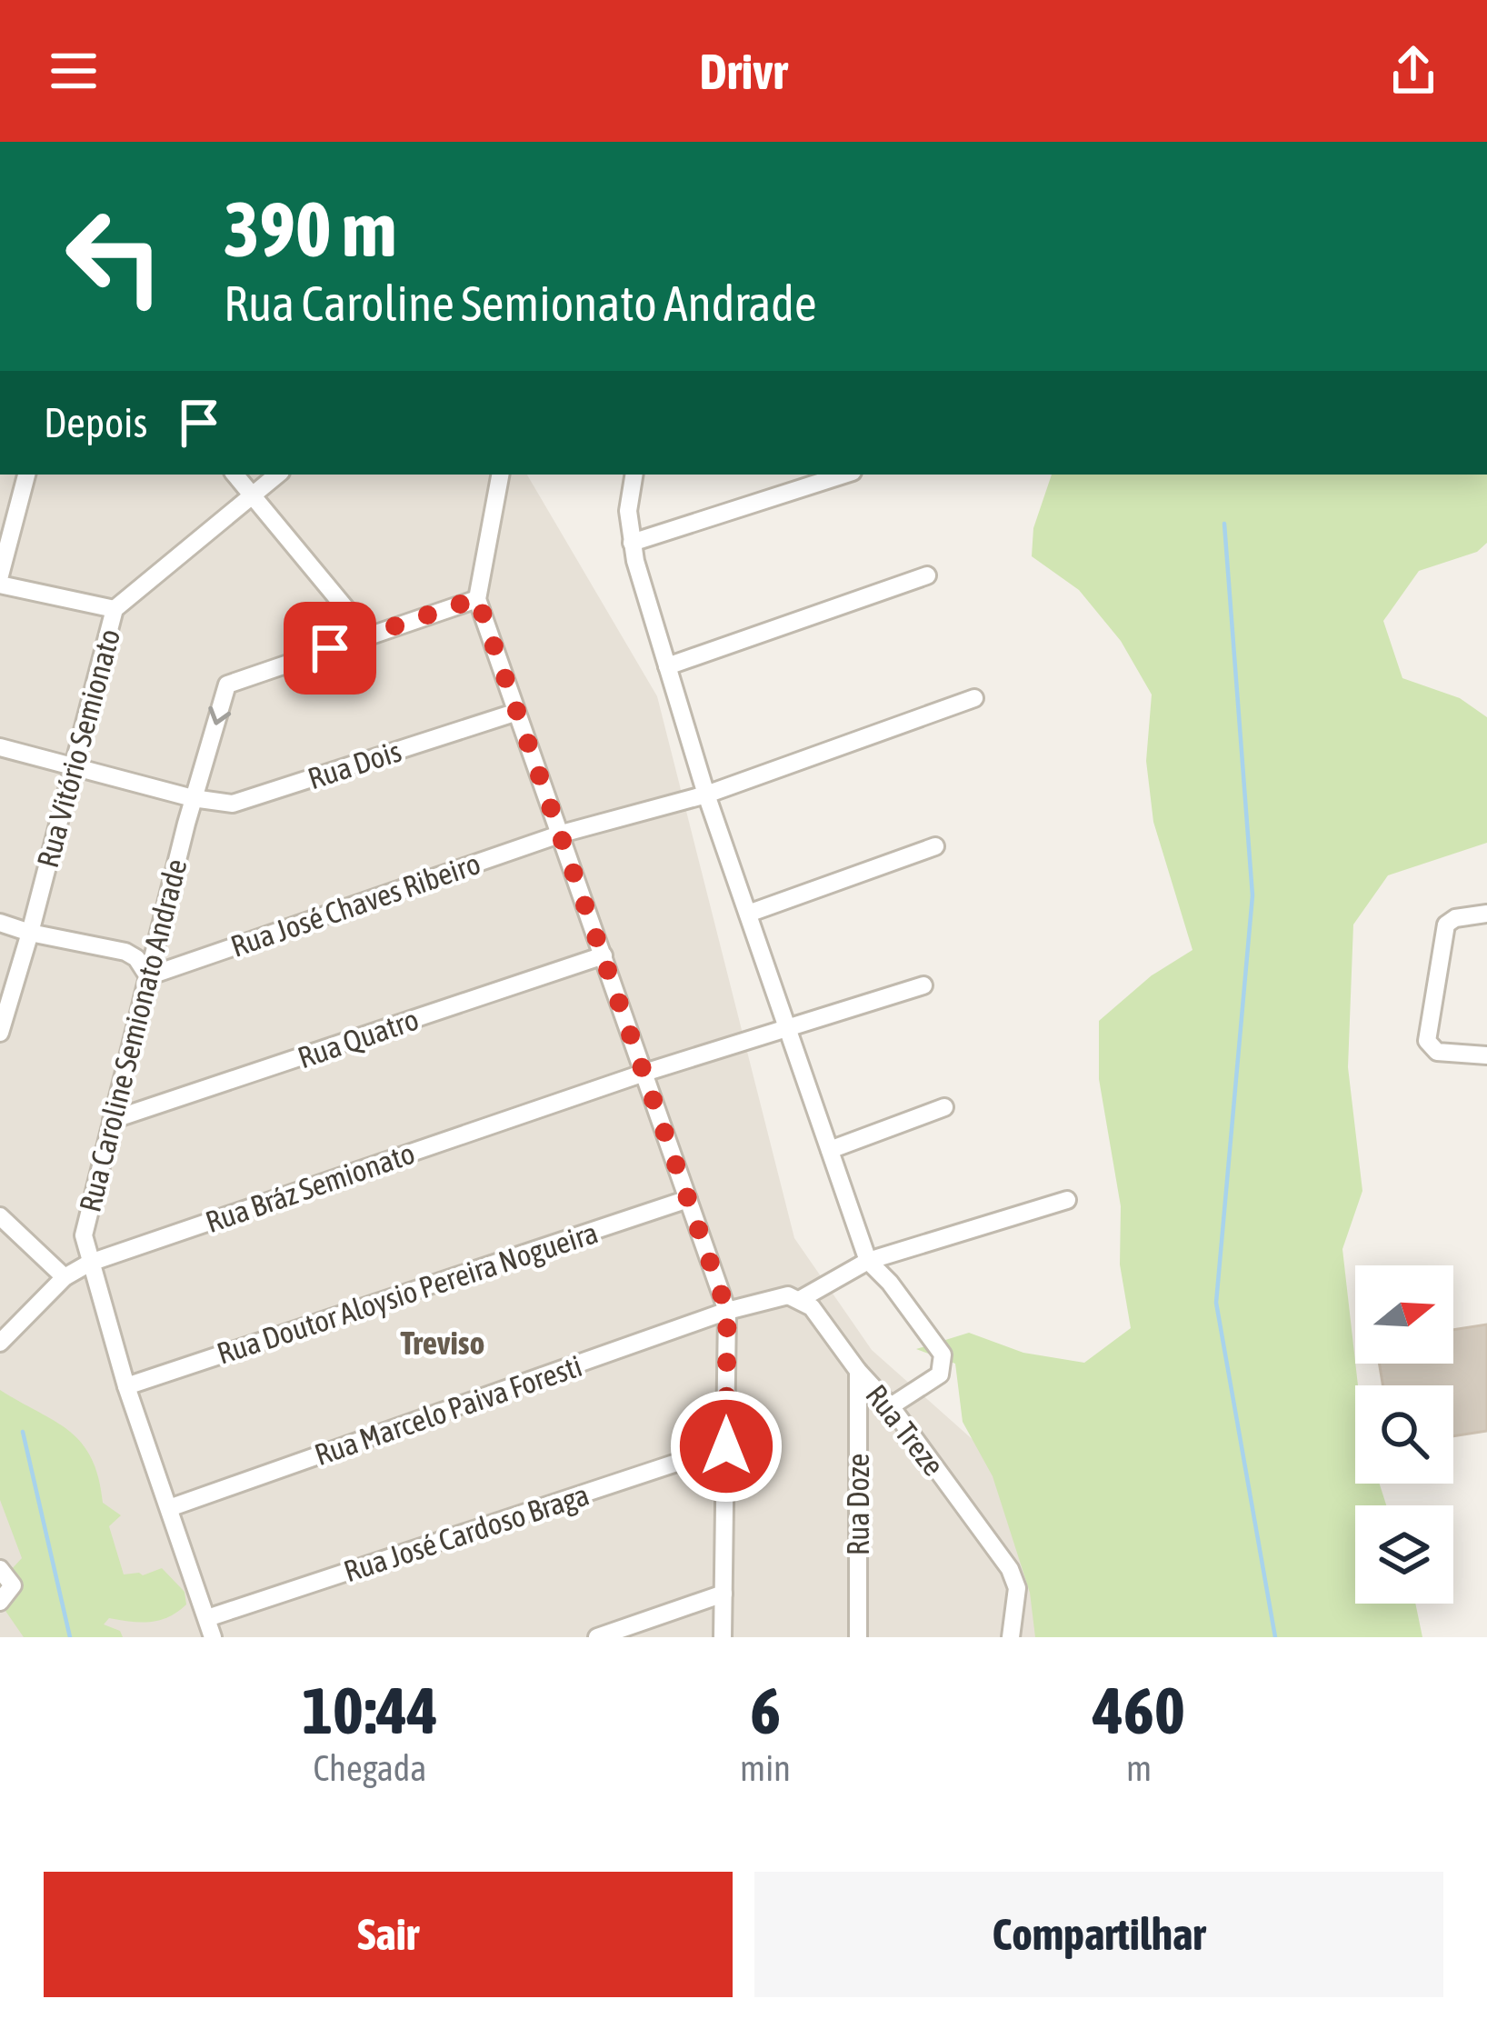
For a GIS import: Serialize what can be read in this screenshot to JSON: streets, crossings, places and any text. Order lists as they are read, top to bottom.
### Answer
{
  "streets": {
    "street": [
      "Rua Vitório Semionato",
      "Rua Dois",
      "Rua José Chaves Ribeiro",
      "Rua Caroline Semionato Andrade",
      "Rua Quatro",
      "Rua Bráz Semionato",
      "Rua Doutor Aloysio Pereira Nogueira",
      "Rua Marcelo Paiva Foresti",
      "Rua Treze",
      "Rua Doze",
      "Rua José Cardoso Braga"
    ]
  },
  "crossings": [
    ["Rua Vitório Semionato", "Rua Dois"],
    ["Rua Dois", "Rua Caroline Semionato Andrade"],
    ["Rua José Chaves Ribeiro", "Rua Caroline Semionato Andrade"],
    ["Rua Caroline Semionato Andrade", "Rua Quatro"],
    ["Rua Caroline Semionato Andrade", "Rua Bráz Semionato"],
    ["Rua Caroline Semionato Andrade", "Rua Doutor Aloysio Pereira Nogueira"],
    ["Rua Caroline Semionato Andrade", "Rua Marcelo Paiva Foresti"],
    ["Rua Caroline Semionato Andrade", "Rua José Cardoso Braga"],
    ["Rua Treze", "Rua Doze"]
  ],
  "districts": ["Treviso"],
  "north": "right",
  "page": {
    "header": "Drivr",
    "turn": ["390 m", "Rua Caroline Semionato Andrade"],
    "then": "Depois",
    "eta": [
      "10:44",
      "Chegada",
      "6",
      "min",
      "460",
      "m"
    ],
    "buttons": ["Sair", "Compartilhar"]
  }
}
